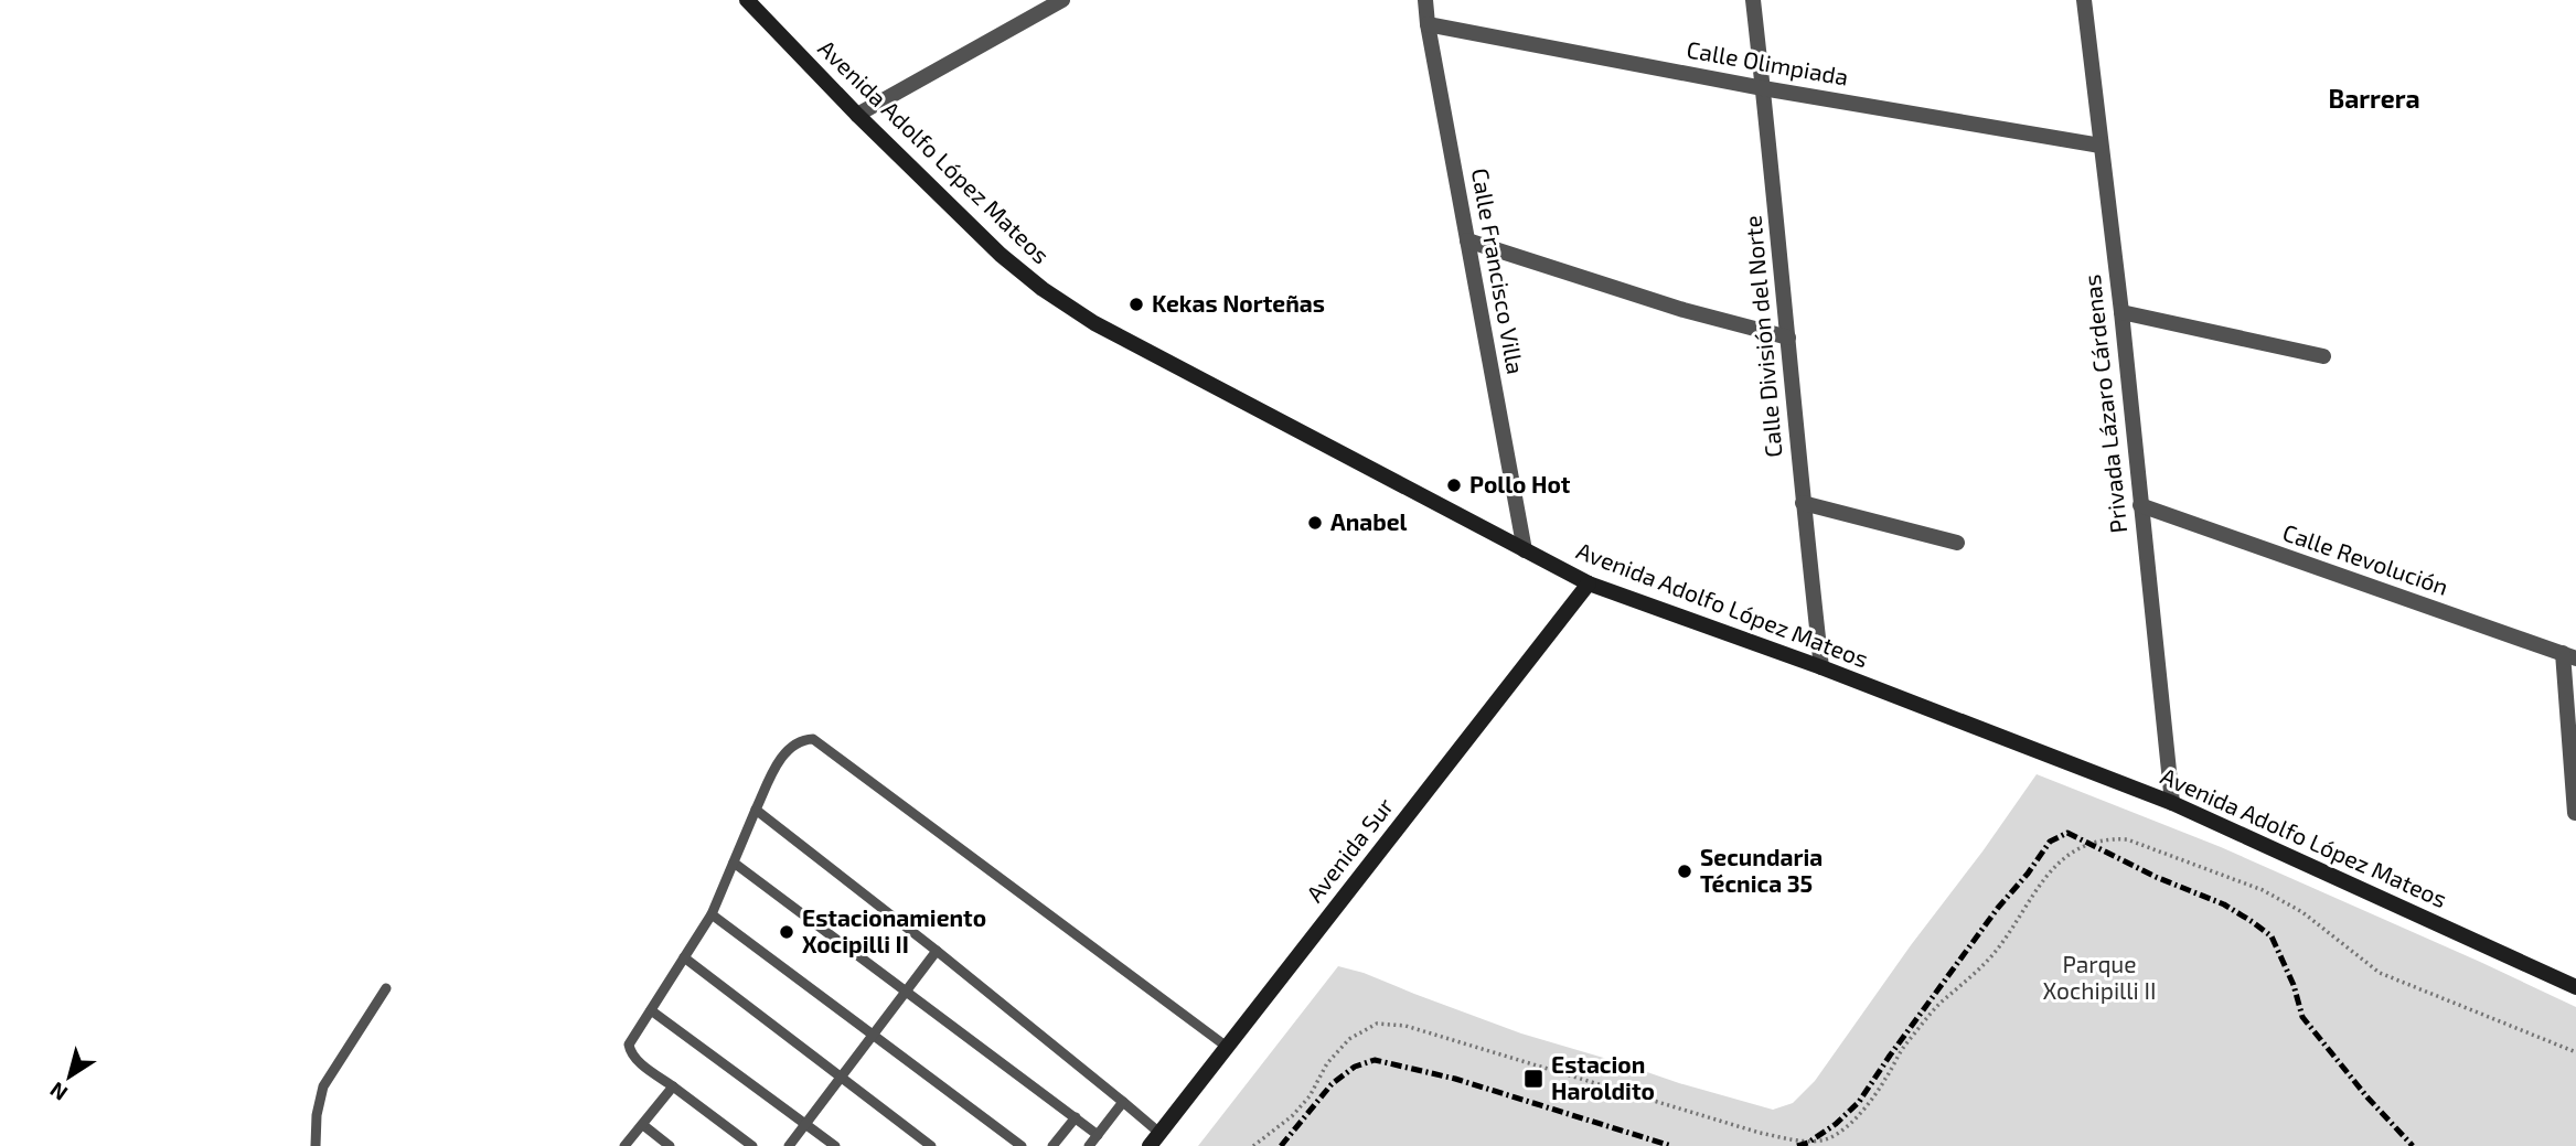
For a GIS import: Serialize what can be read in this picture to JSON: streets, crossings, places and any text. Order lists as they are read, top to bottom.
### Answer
{
  "streets": {
    "street": [
      "Calle Olimpiada",
      "Avenida Adolfo López Mateos",
      "Calle Francisco Villa",
      "Calle División del Norte",
      "Privada Lázaro Cárdenas",
      "Calle Revolución",
      "Avenida Sur"
    ]
  },
  "crossings": [
    ["Calle Olimpiada", "Calle Francisco Villa"],
    ["Calle Olimpiada", "Calle División del Norte"],
    ["Calle Olimpiada", "Privada Lázaro Cárdenas"],
    ["Avenida Adolfo López Mateos", "Calle Francisco Villa"],
    ["Avenida Adolfo López Mateos", "Calle División del Norte"],
    ["Avenida Adolfo López Mateos", "Privada Lázaro Cárdenas"],
    ["Avenida Adolfo López Mateos", "Avenida Sur"],
    ["Privada Lázaro Cárdenas", "Calle Revolución"]
  ],
  "districts": ["Barrera"],
  "parks": ["Parque Xochipilli II"],
  "places": {
    "other": [
      "Kekas Norteñas",
      "Pollo Hot",
      "Anabel",
      "Secundaria Técnica 35",
      "Estacionamiento Xocipilli II"
    ],
    "transit": ["Estacion Haroldito"]
  },
  "north": "bottom left"
}
